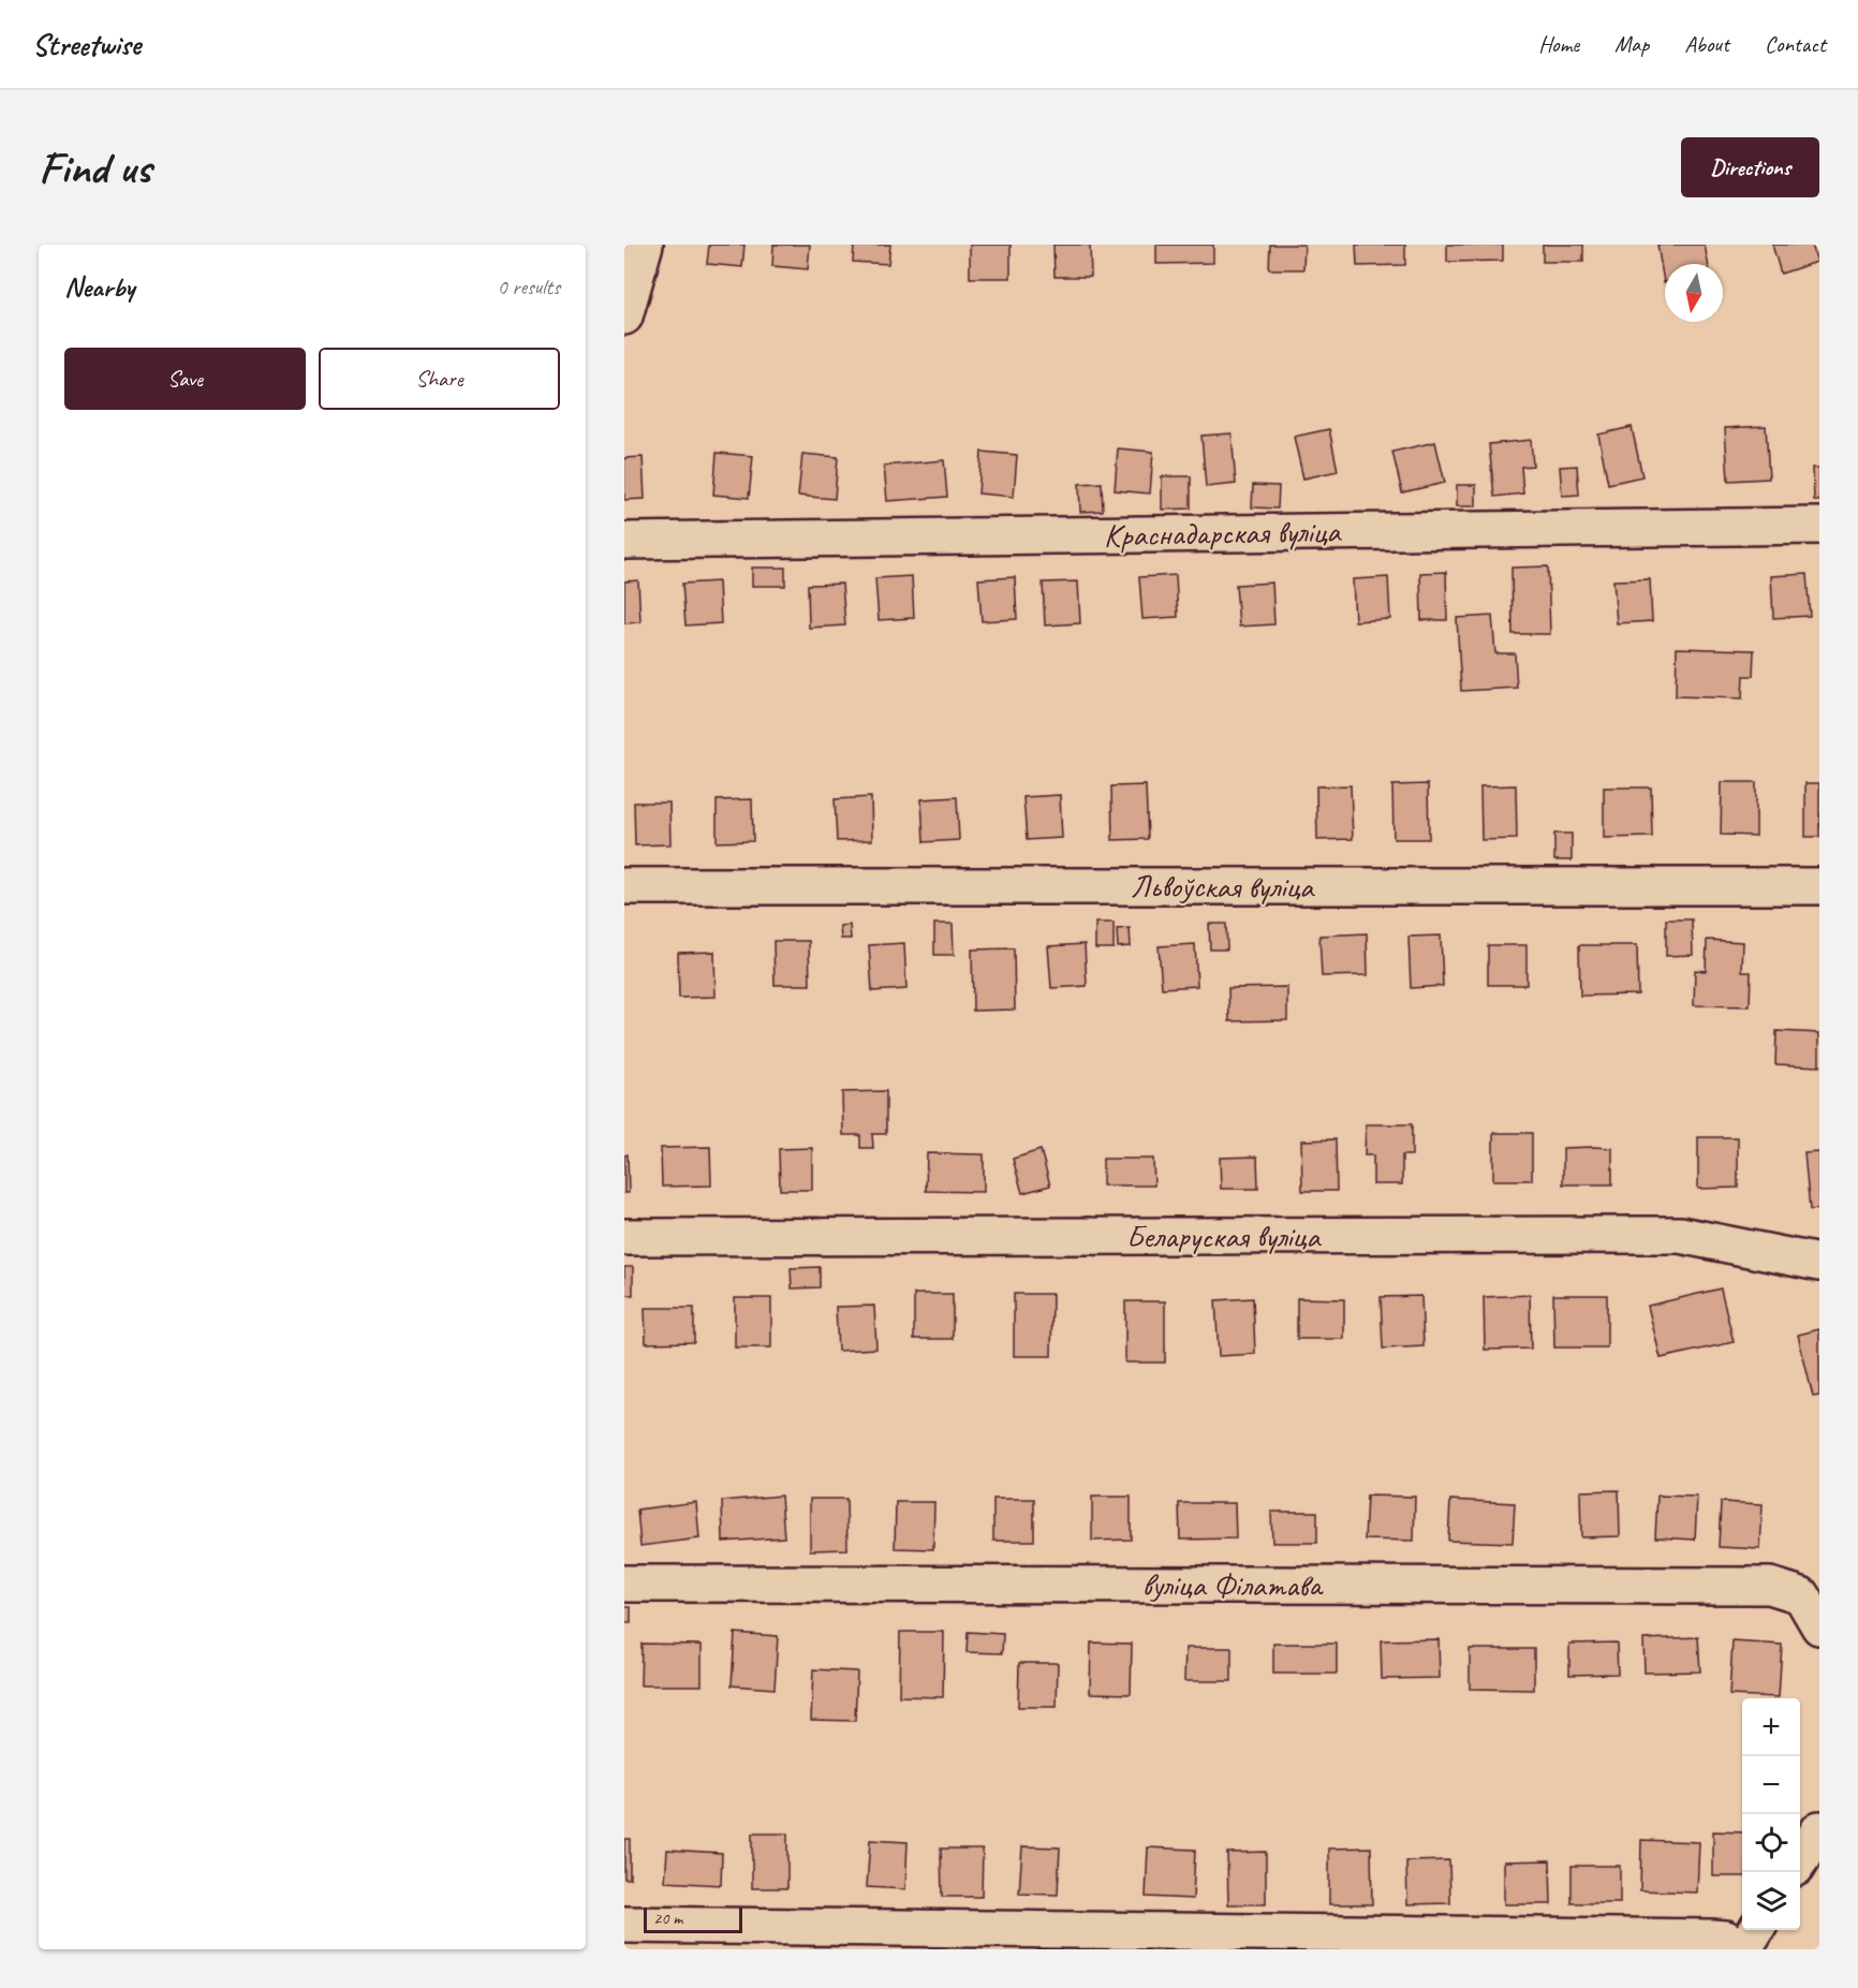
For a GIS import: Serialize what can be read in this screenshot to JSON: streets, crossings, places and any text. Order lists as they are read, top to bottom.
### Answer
{
  "streets": {
    "street": [
      "Краснадарская вуліца",
      "Львоўская вуліца",
      "Беларуская вуліца",
      "вуліца Філатава"
    ]
  },
  "scale_bar": "20 m",
  "north": "bottom",
  "page": {
    "header": "Streetwise",
    "nav": [
      "Home",
      "Map",
      "About",
      "Contact"
    ],
    "buttons": [
      "Directions",
      ["Save", "Share"]
    ],
    "title": "Find us",
    "heading": ["Nearby", "0 results"],
    "map_buttons": ["+", "−"],
    "scale": "20 m"
  }
}
